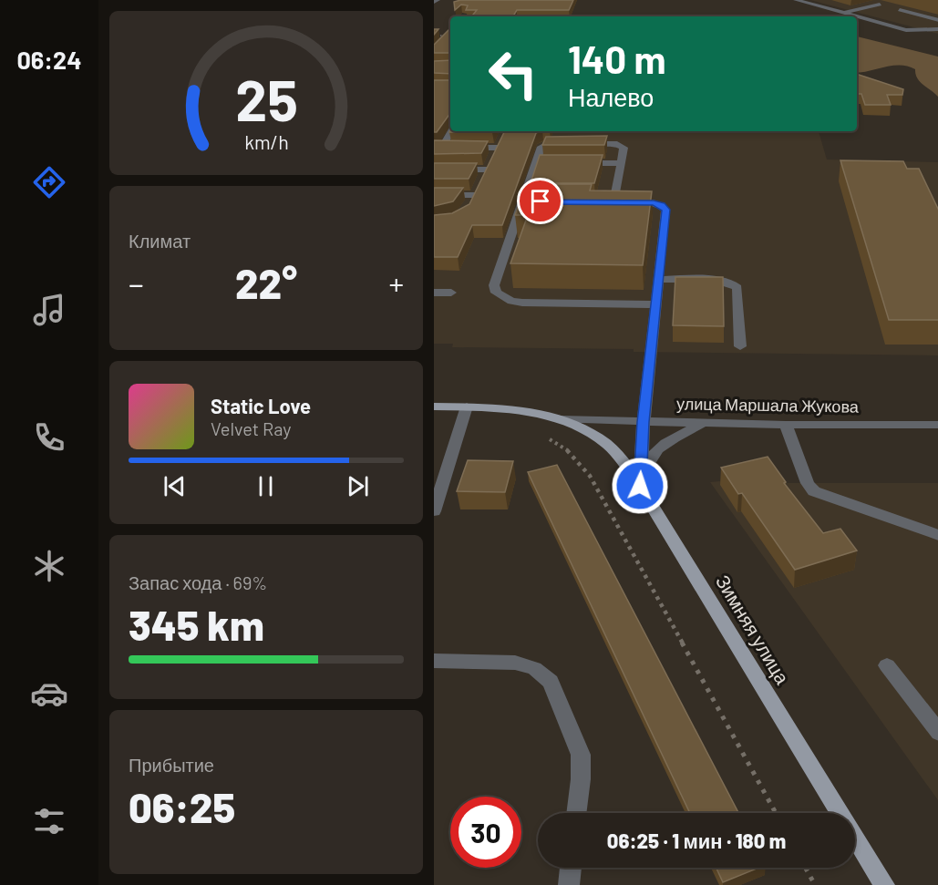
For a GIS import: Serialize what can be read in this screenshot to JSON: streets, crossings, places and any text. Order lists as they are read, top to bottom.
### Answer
{
  "streets": {
    "main road": ["улица Маршала Жукова", "Зимняя улица"]
  },
  "crossings": [
    ["улица Маршала Жукова", "Зимняя улица"]
  ],
  "page": {
    "tabs": "06:24",
    "turn": ["140 m", "Налево"],
    "tile": [
      "Климат",
      ["Запас хода · 69%", "345 km"],
      ["Прибытие", "06:25"]
    ],
    "heat": ["−", "22°", "+"],
    "song": ["Static Love", "Velvet Ray"],
    "limit": "30",
    "trip": "06:25 · 1 мин · 180 m",
    "gauge": ["25", "km/h"]
  }
}
